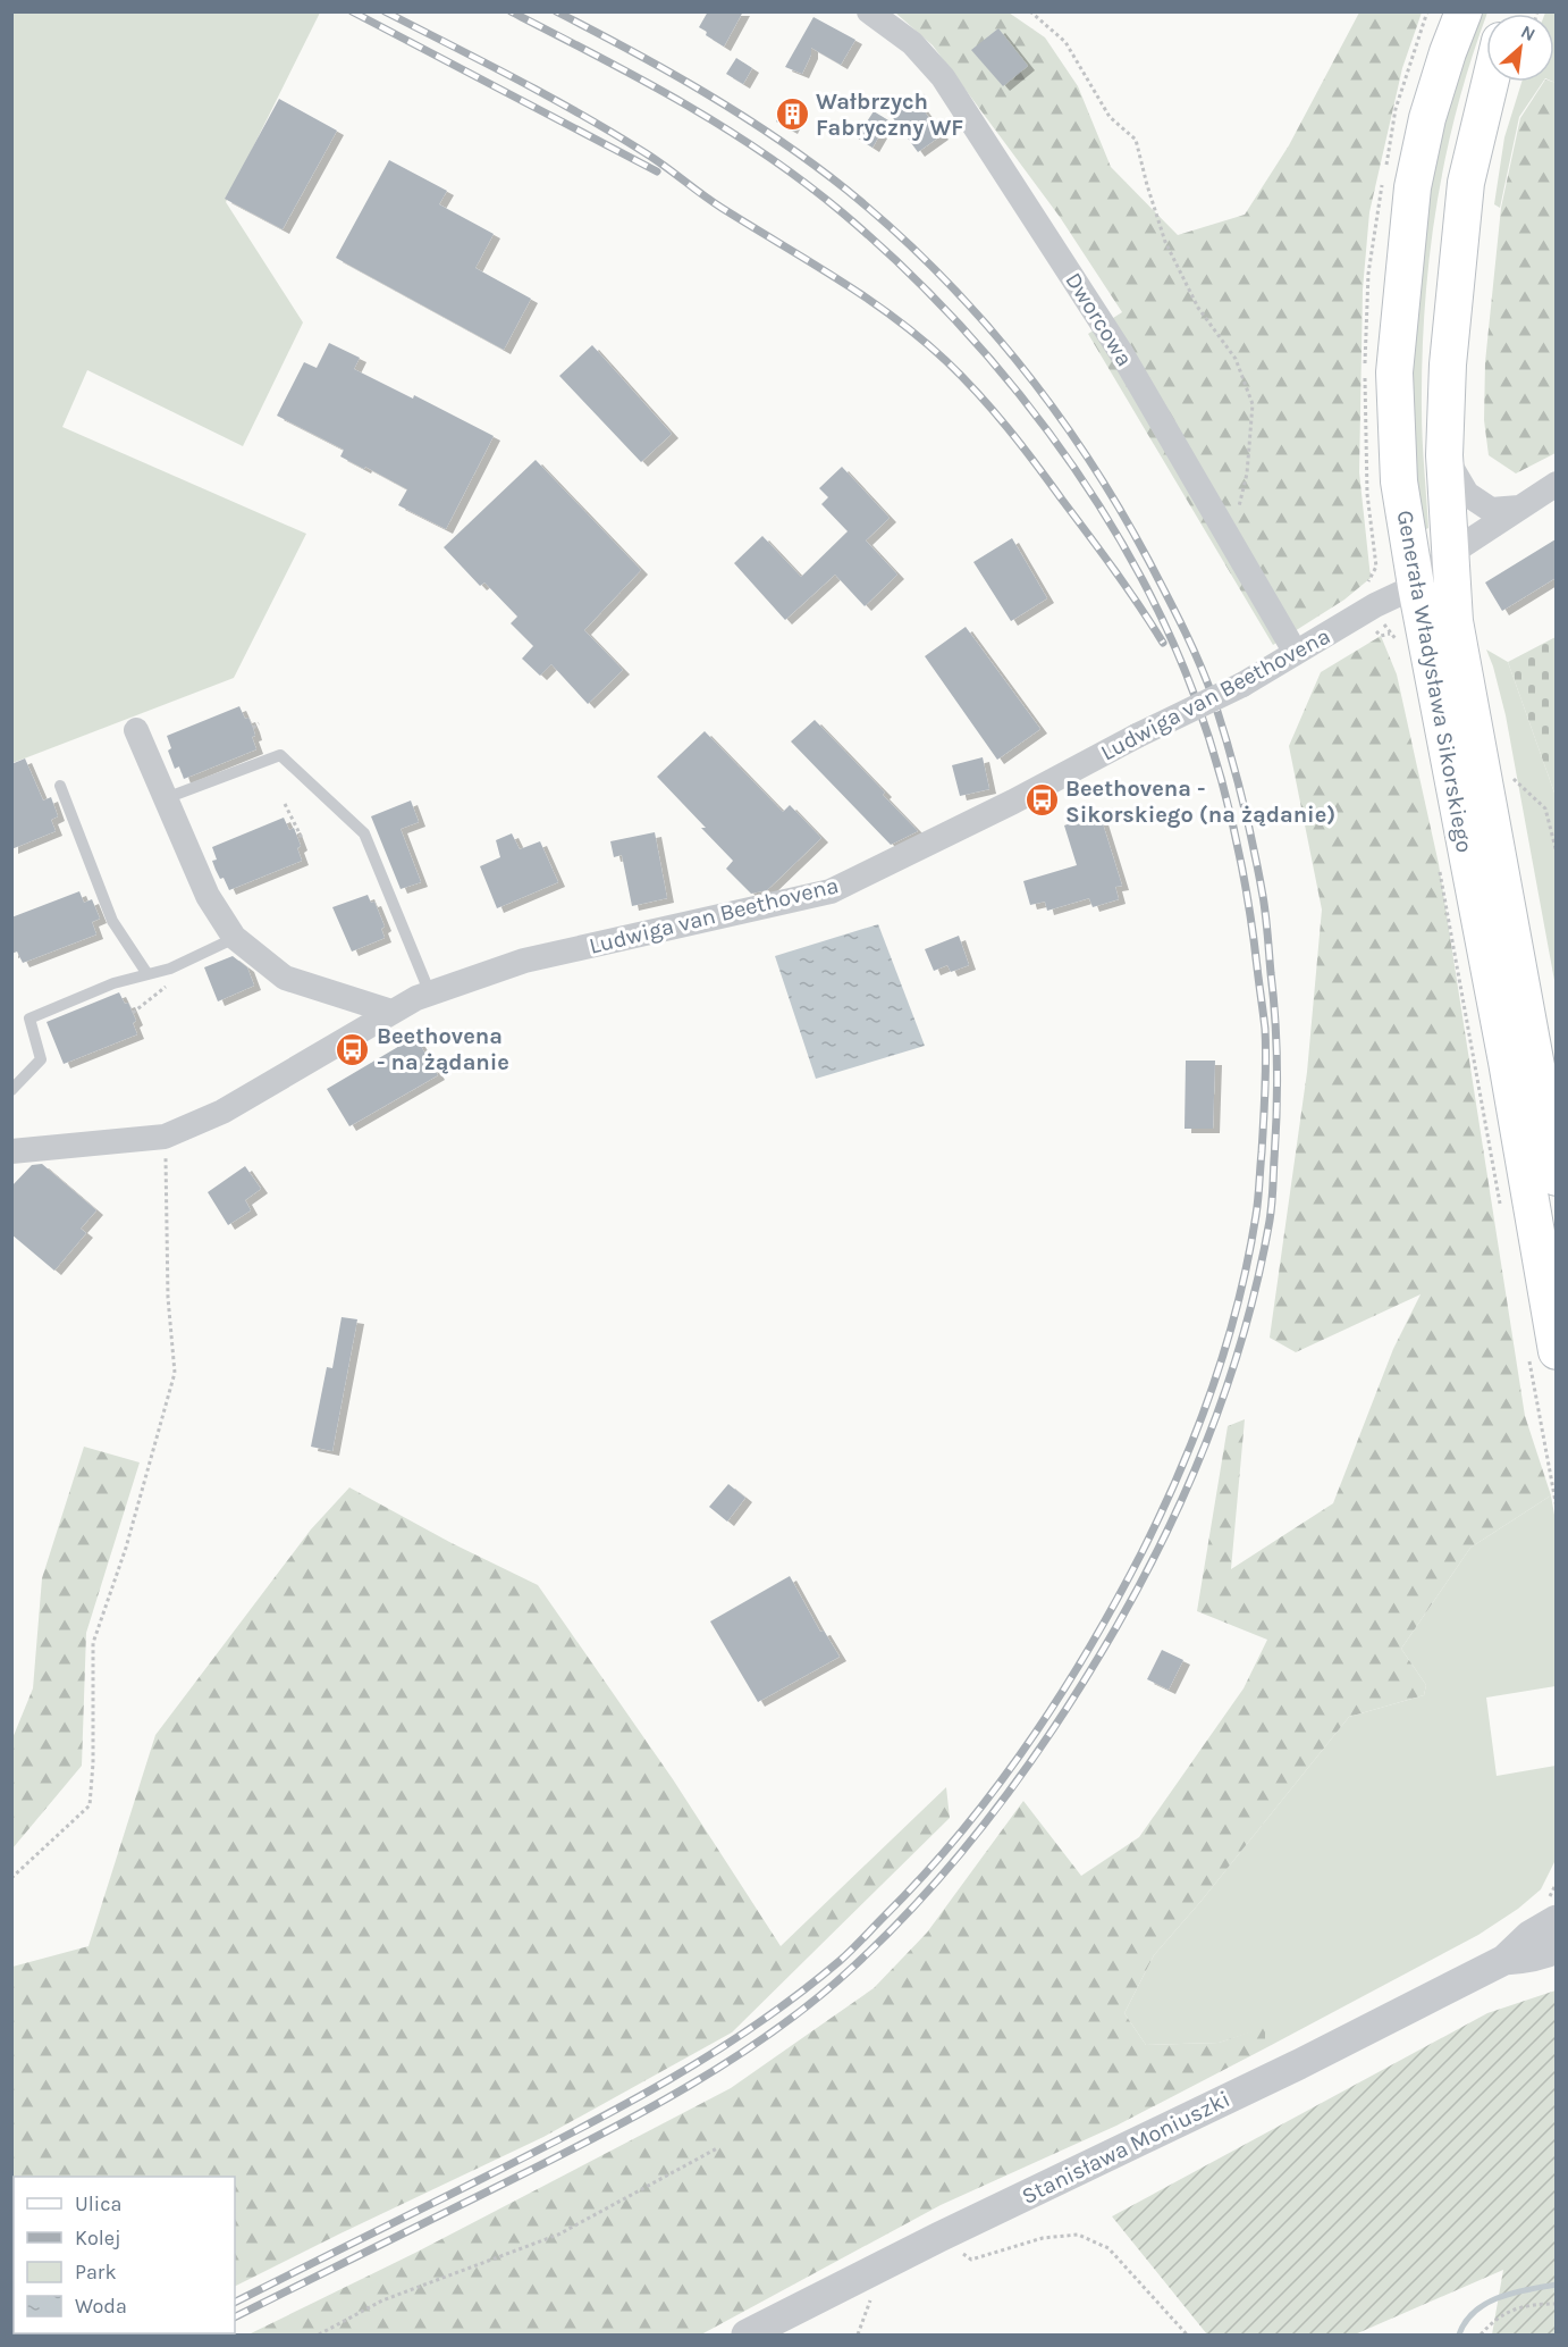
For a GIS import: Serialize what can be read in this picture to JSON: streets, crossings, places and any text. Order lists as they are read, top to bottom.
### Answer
{
  "streets": {
    "main road": ["Generała Władysława Sikorskiego"],
    "street": ["Dworcowa", "Ludwiga van Beethovena", "Stanisława Moniuszki"]
  },
  "crossings": [
    ["Dworcowa", "Ludwiga van Beethovena"],
    ["Generała Władysława Sikorskiego", "Ludwiga van Beethovena"]
  ],
  "places": {
    "building": ["Wałbrzych Fabryczny WF"],
    "bus stop": ["Beethovena - Sikorskiego (na żądanie)", "Beethovena - na żądanie"]
  },
  "legend": [
    "Ulica",
    "Kolej",
    "Park",
    "Woda"
  ],
  "north": "top right"
}
